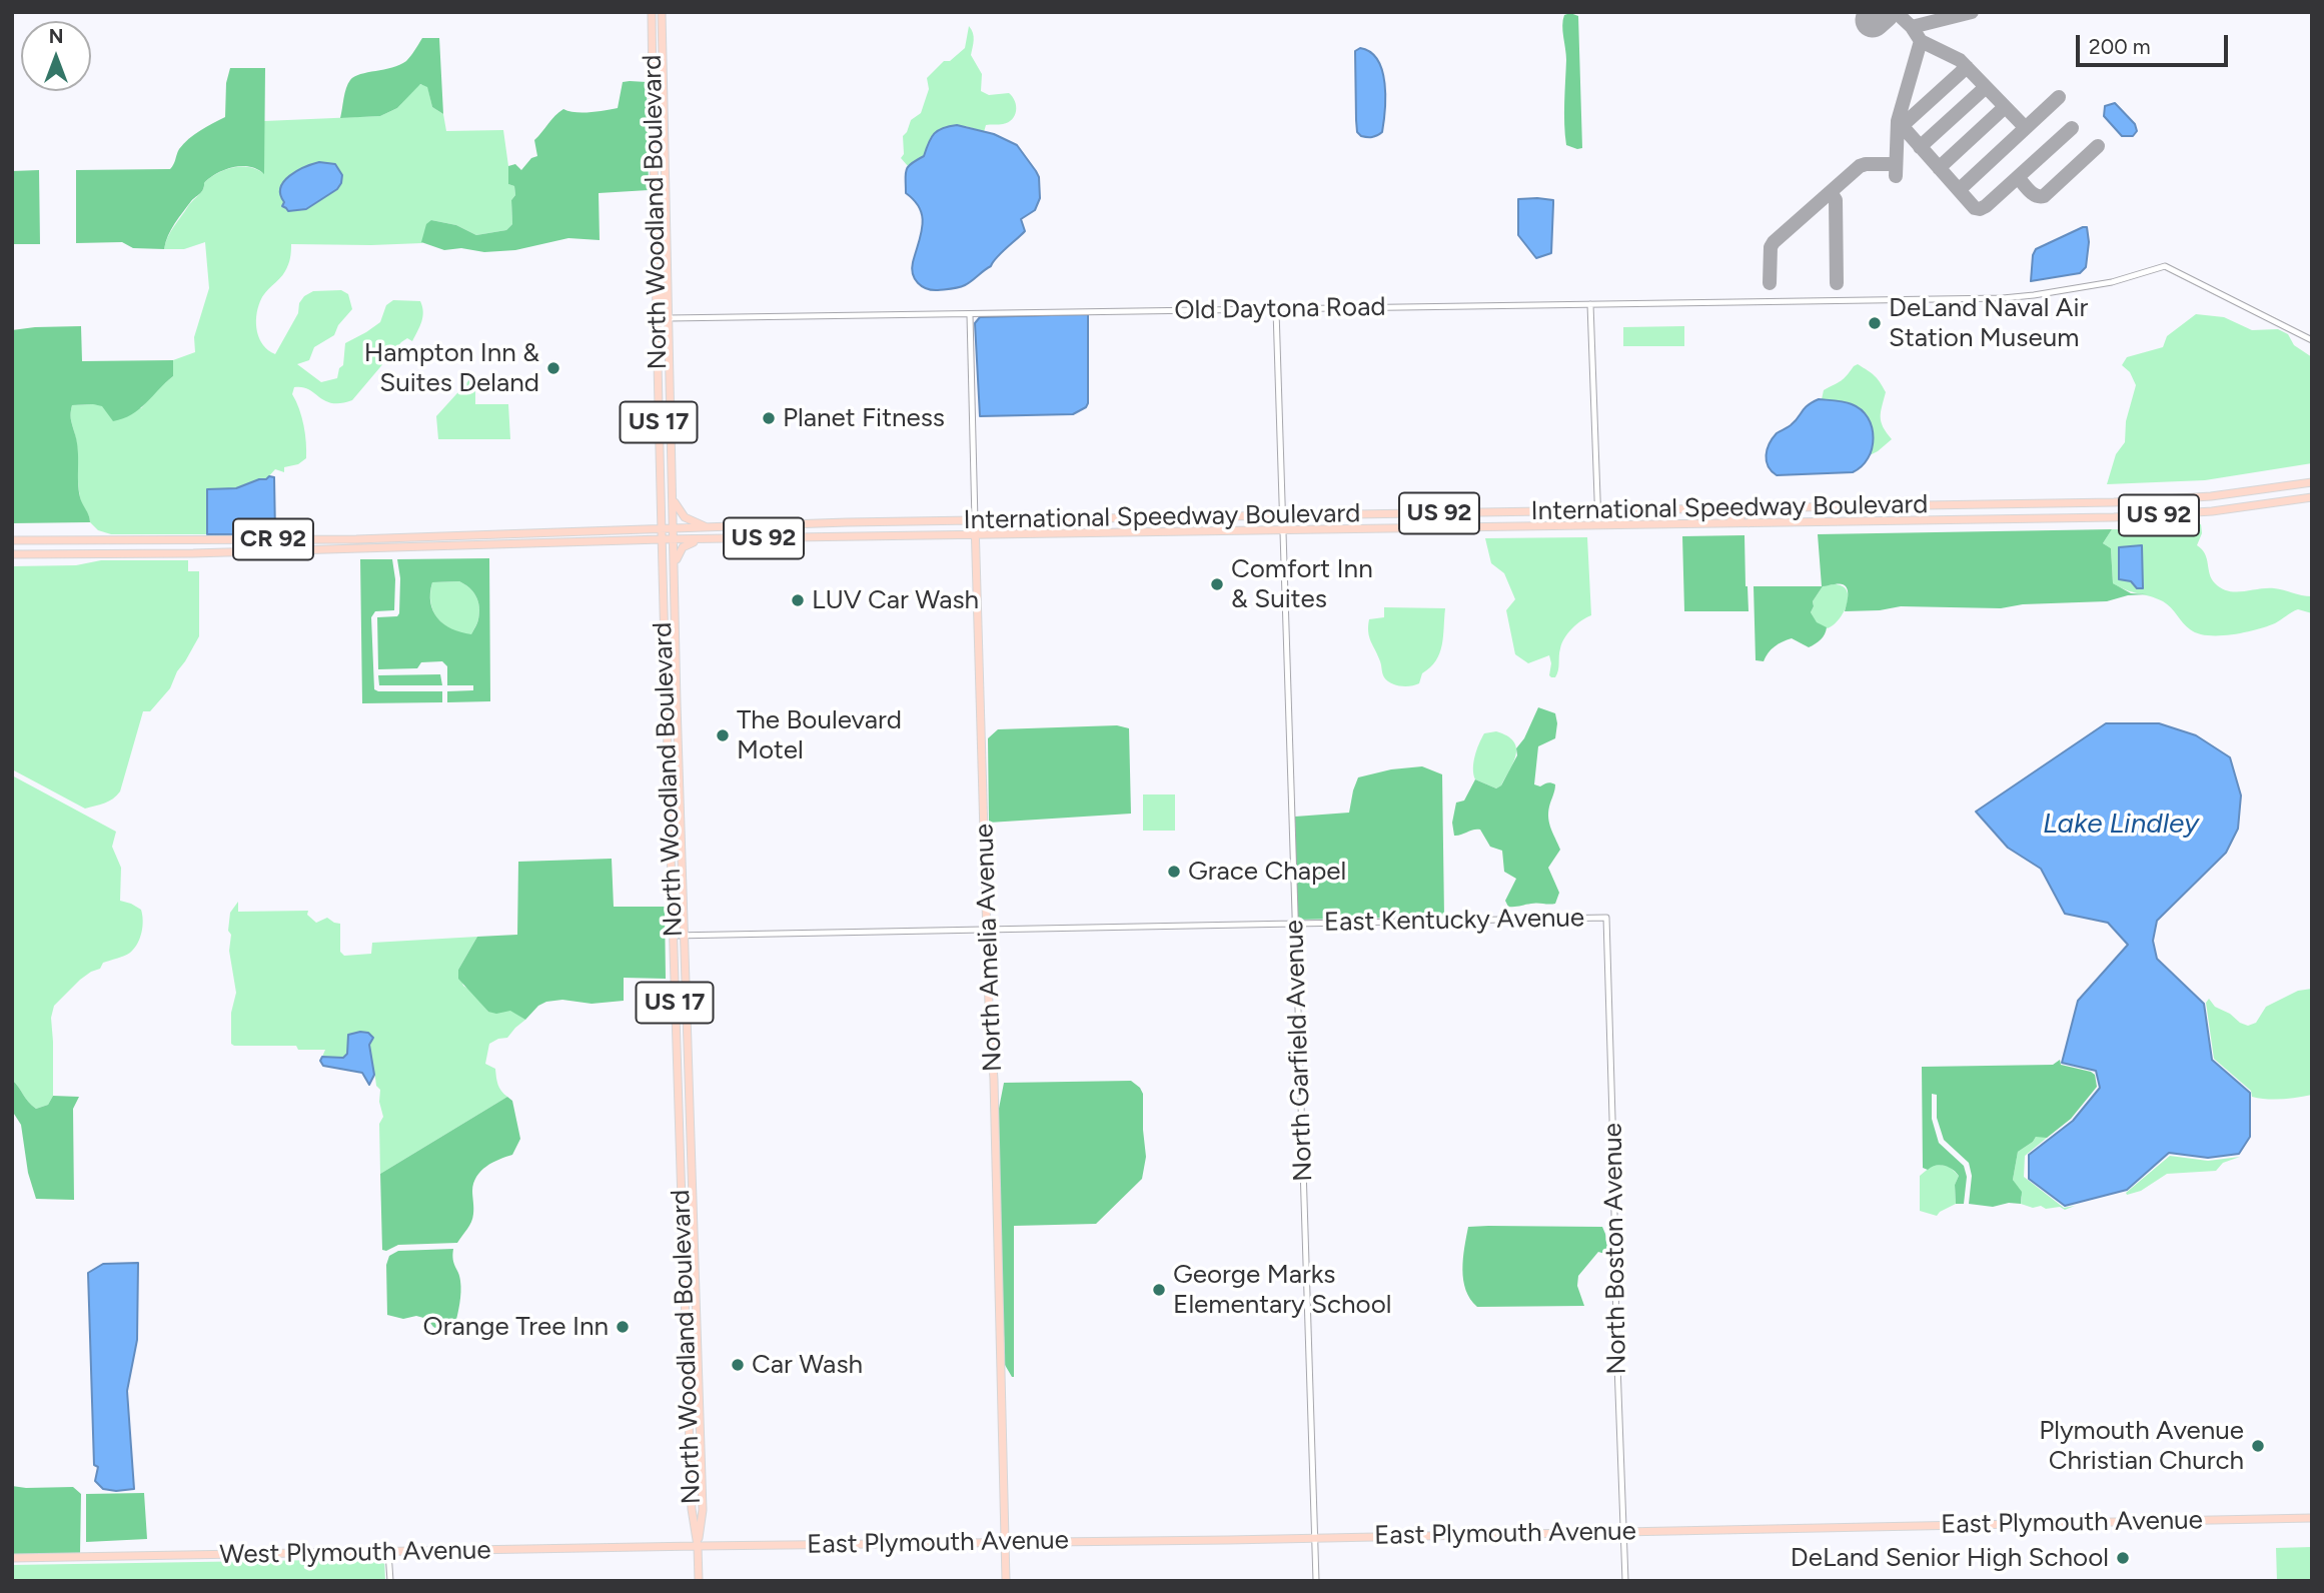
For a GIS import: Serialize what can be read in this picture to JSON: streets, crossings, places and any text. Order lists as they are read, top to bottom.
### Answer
{
  "streets": {
    "main road": [
      "North Woodland Boulevard",
      "US 17",
      "International Speedway Boulevard",
      "US 92",
      "CR 92",
      "North Amelia Avenue",
      "East Plymouth Avenue",
      "West Plymouth Avenue"
    ],
    "street": [
      "Old Daytona Road",
      "East Kentucky Avenue",
      "North Garfield Avenue",
      "North Boston Avenue"
    ]
  },
  "crossings": [
    ["North Woodland Boulevard", "Old Daytona Road"],
    ["North Woodland Boulevard", "International Speedway Boulevard"],
    ["North Woodland Boulevard", "US 92"],
    ["North Woodland Boulevard", "East Kentucky Avenue"],
    ["North Woodland Boulevard", "East Plymouth Avenue"],
    ["North Woodland Boulevard", "West Plymouth Avenue"],
    ["Old Daytona Road", "North Amelia Avenue"],
    ["Old Daytona Road", "North Garfield Avenue"],
    ["International Speedway Boulevard", "US 92"],
    ["International Speedway Boulevard", "North Amelia Avenue"],
    ["International Speedway Boulevard", "North Garfield Avenue"],
    ["East Kentucky Avenue", "North Amelia Avenue"],
    ["East Kentucky Avenue", "North Garfield Avenue"],
    ["East Kentucky Avenue", "North Boston Avenue"],
    ["North Amelia Avenue", "East Plymouth Avenue"],
    ["North Garfield Avenue", "East Plymouth Avenue"],
    ["North Boston Avenue", "East Plymouth Avenue"],
    ["East Plymouth Avenue", "West Plymouth Avenue"]
  ],
  "water": ["Lake Lindley"],
  "places": [
    "DeLand Naval Air Station Museum",
    "Hampton Inn & Suites Deland",
    "Planet Fitness",
    "Comfort Inn & Suites",
    "LUV Car Wash",
    "The Boulevard Motel",
    "Grace Chapel",
    "George Marks Elementary School",
    "Orange Tree Inn",
    "Car Wash",
    "Plymouth Avenue Christian Church",
    "DeLand Senior High School"
  ],
  "scale_bar": "200 m",
  "north": "top"
}
